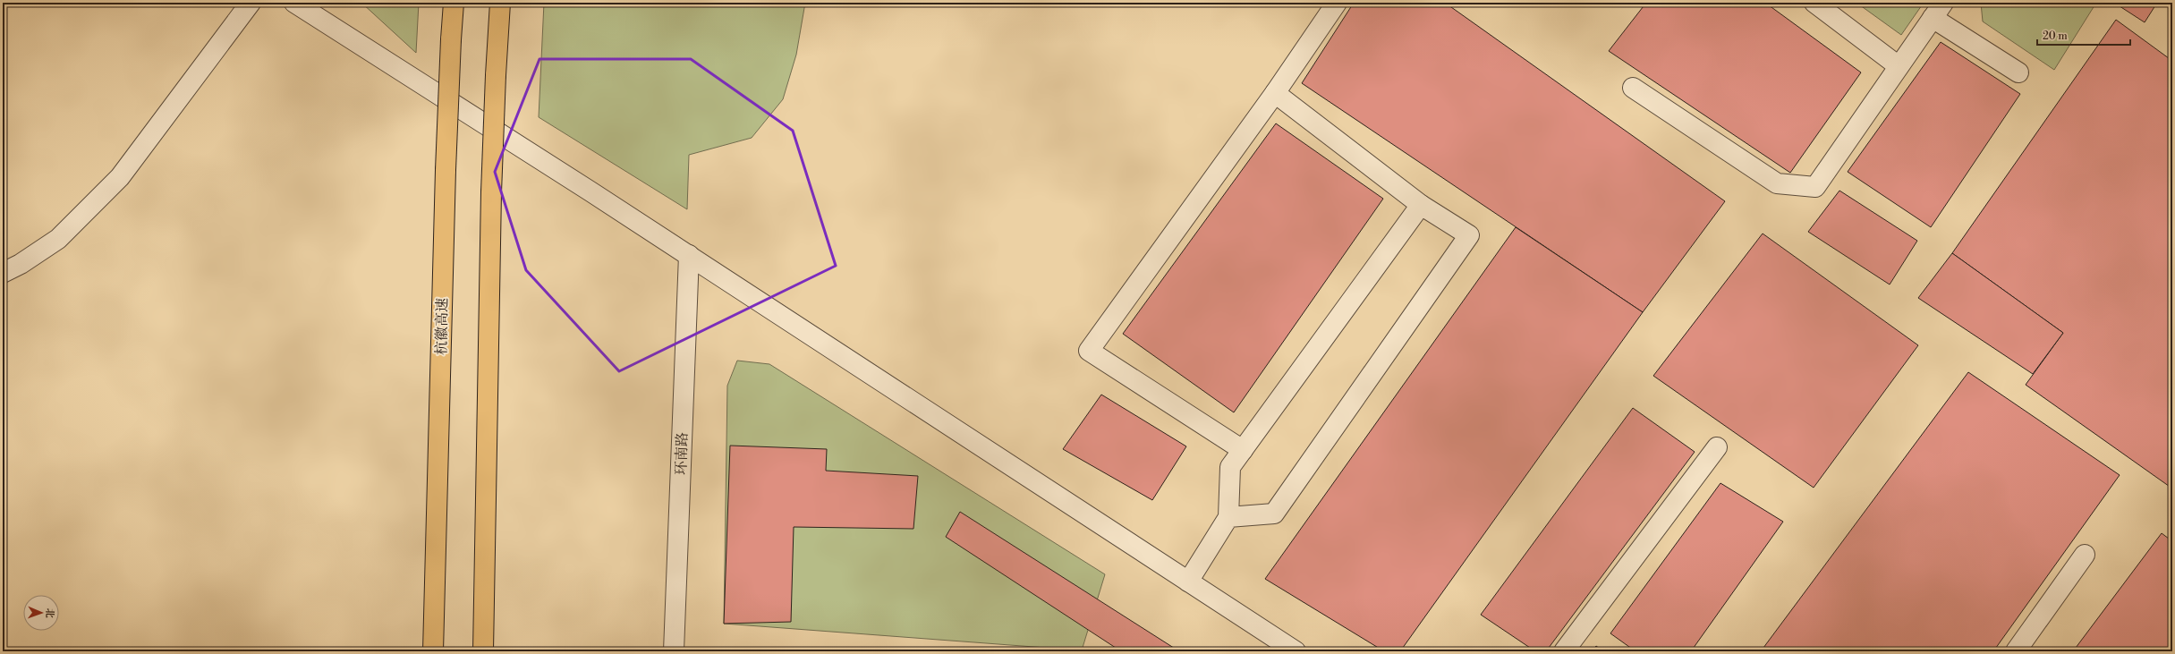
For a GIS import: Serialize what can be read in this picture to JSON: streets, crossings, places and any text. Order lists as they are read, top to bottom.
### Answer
{
  "streets": {
    "highway": ["杭徽高速"],
    "street": ["环南路"]
  },
  "scale_bar": "20 m",
  "north": "right"
}
